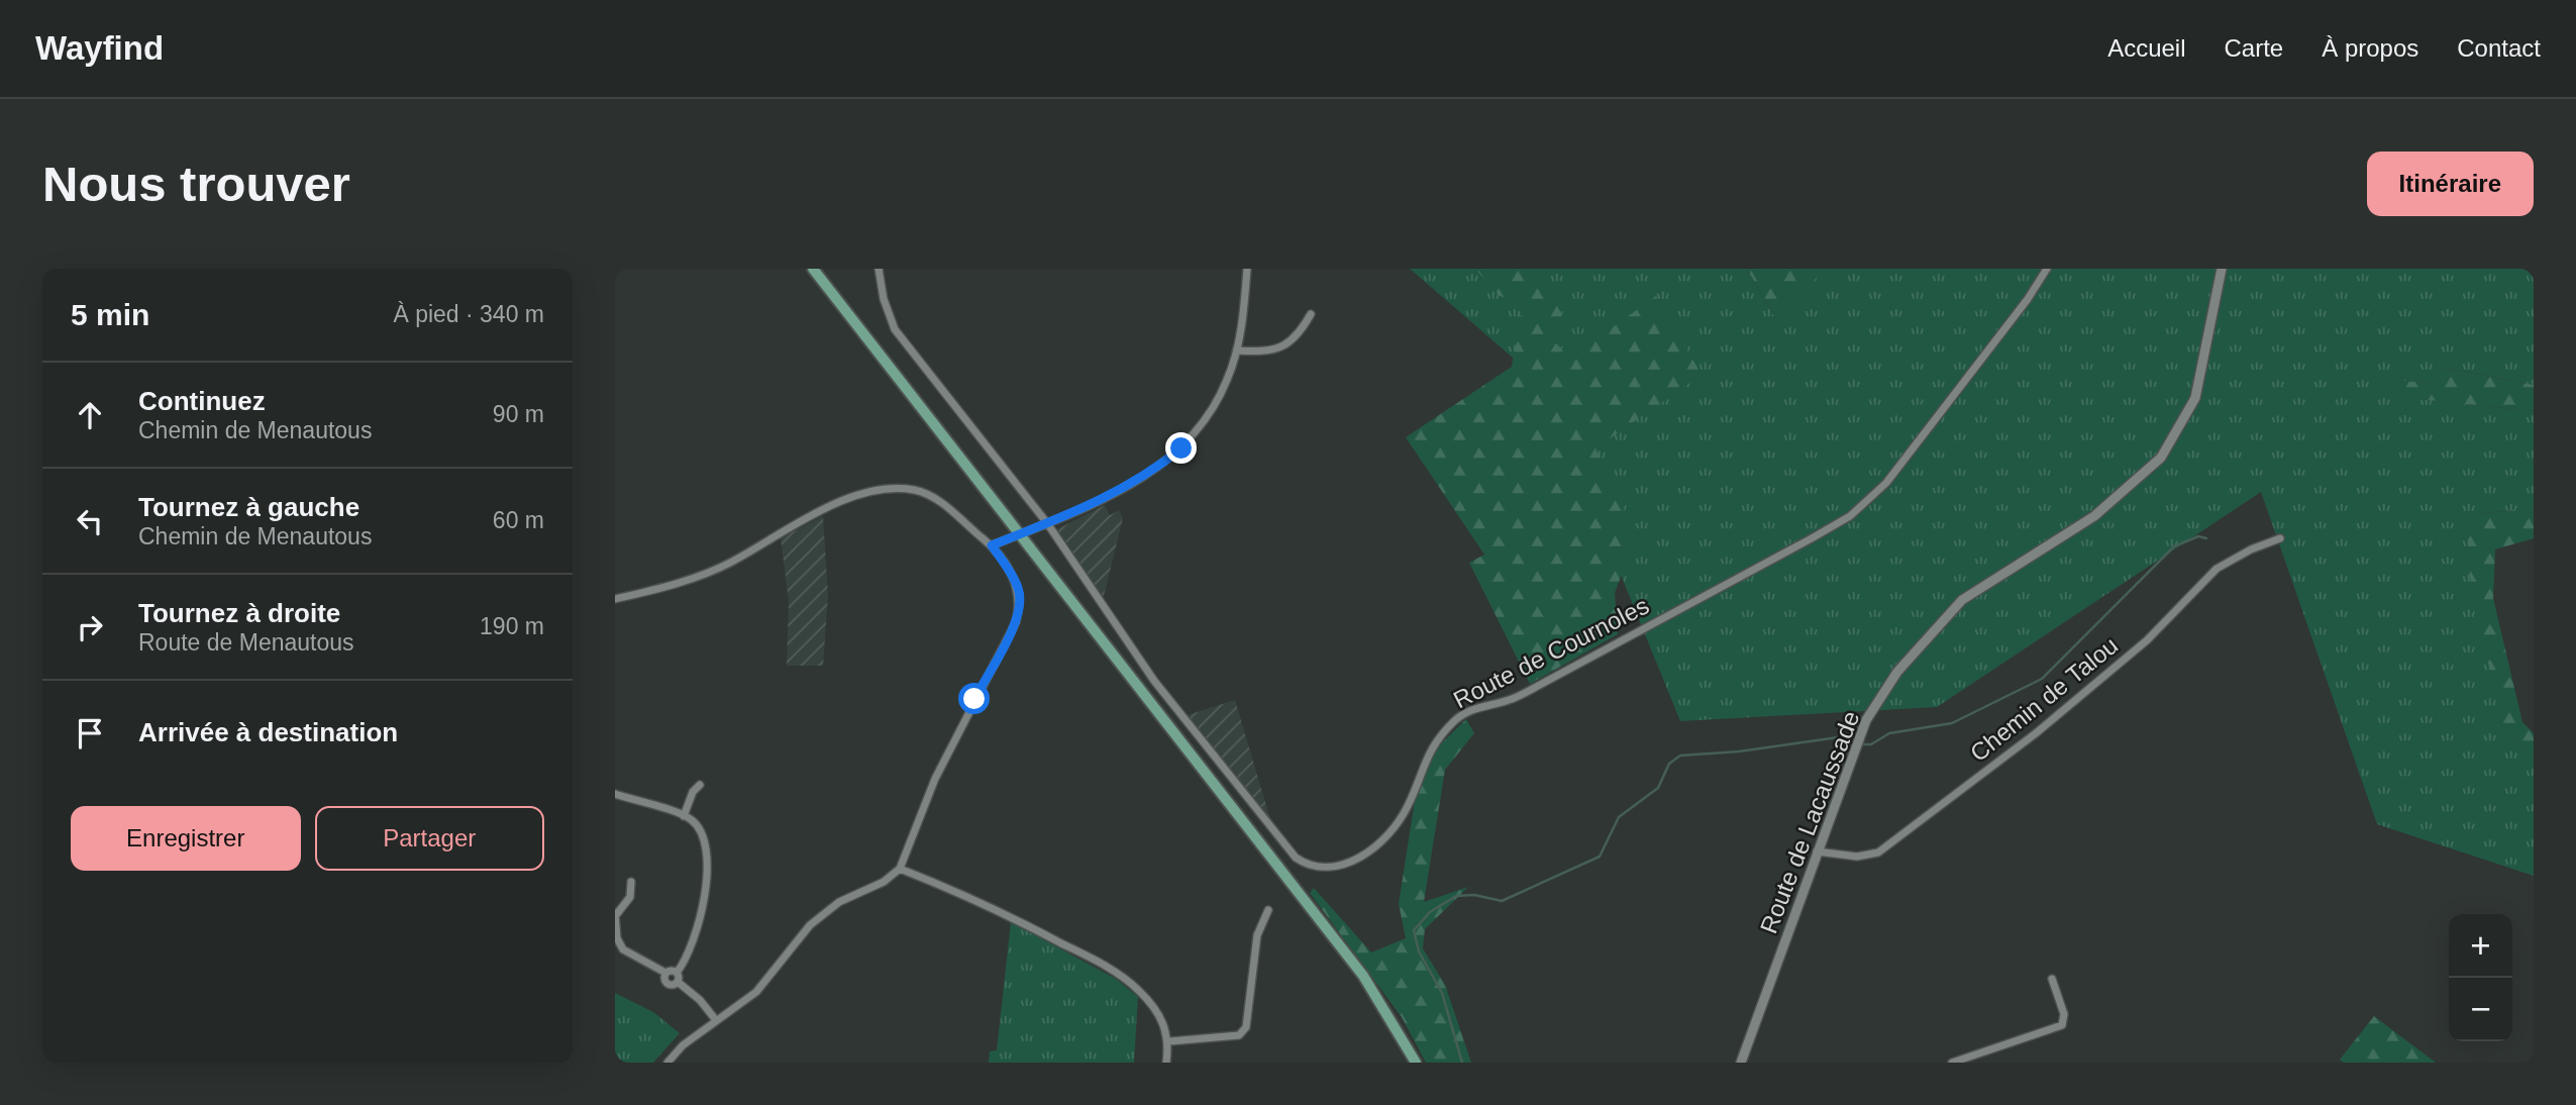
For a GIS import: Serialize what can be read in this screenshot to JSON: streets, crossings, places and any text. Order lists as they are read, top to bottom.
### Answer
{
  "streets": {
    "street": ["Route de Cournoles", "Chemin de Talou", "Route de Lacaussade"]
  },
  "crossings": [
    ["Chemin de Talou", "Route de Lacaussade"]
  ],
  "page": {
    "header": "Wayfind",
    "nav": [
      "Accueil",
      "Carte",
      "À propos",
      "Contact"
    ],
    "buttons": [
      "Itinéraire",
      ["Enregistrer", "Partager"]
    ],
    "title": "Nous trouver",
    "heading": ["5 min", "À pied · 340 m"],
    "list": [
      ["Continuez", "Chemin de Menautous", "90 m"],
      ["Tournez à gauche", "Chemin de Menautous", "60 m"],
      ["Tournez à droite", "Route de Menautous", "190 m"],
      "Arrivée à destination"
    ],
    "map_buttons": ["+", "−"]
  }
}
